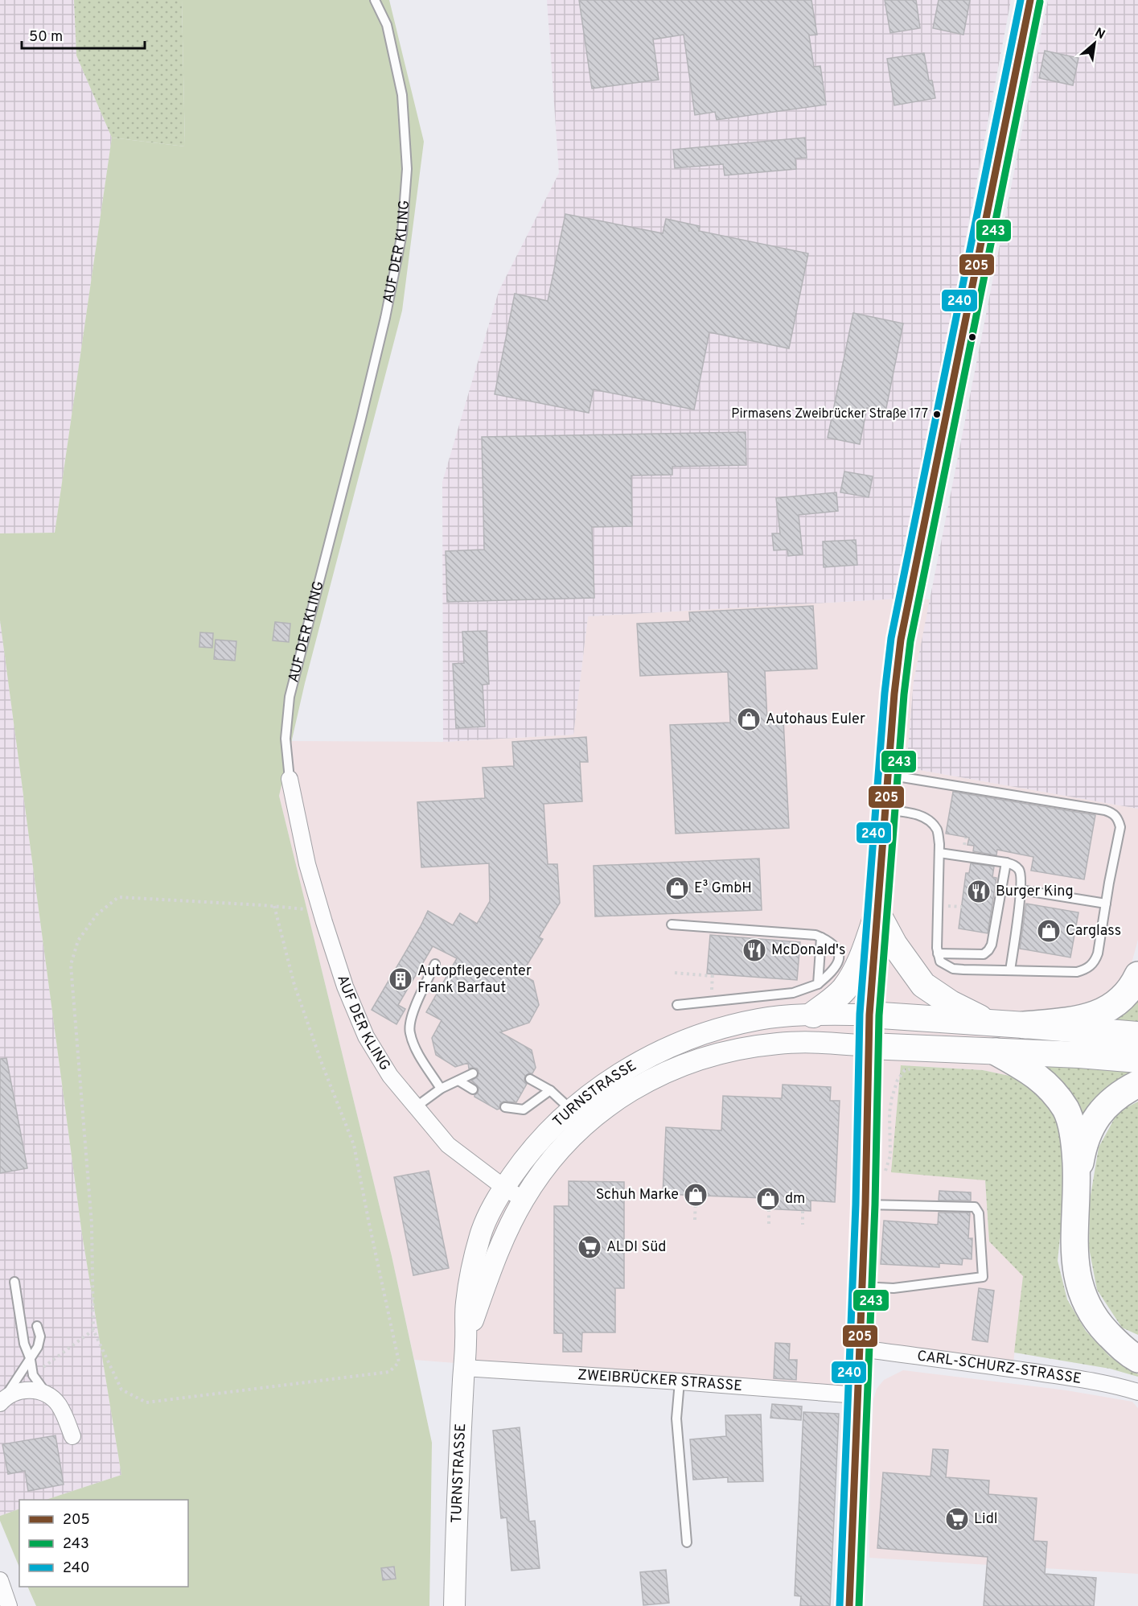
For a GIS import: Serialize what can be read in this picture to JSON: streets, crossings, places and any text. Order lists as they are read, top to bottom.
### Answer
{
  "streets": {
    "street": [
      "AUF DER KLING",
      "TURNSTRASSE",
      "CARL-SCHURZ-STRASSE",
      "ZWEIBRÜCKER STRASSE"
    ]
  },
  "crossings": [
    ["AUF DER KLING", "TURNSTRASSE"],
    ["TURNSTRASSE", "ZWEIBRÜCKER STRASSE"]
  ],
  "places": {
    "other": ["Pirmasens Zweibrücker Straße 177"],
    "shop": [
      "Autohaus Euler",
      "E³ GmbH",
      "Carglass",
      "Schuh Marke",
      "dm"
    ],
    "restaurant": ["Burger King", "McDonald's"],
    "building": ["Autopflegecenter Frank Barfaut"],
    "supermarket": ["ALDI Süd", "Lidl"]
  },
  "lines": ["transit line 205", "transit line 240", "transit line 243"],
  "legend": ["205", "243", "240"],
  "scale_bar": "50 m",
  "north": "top right"
}
